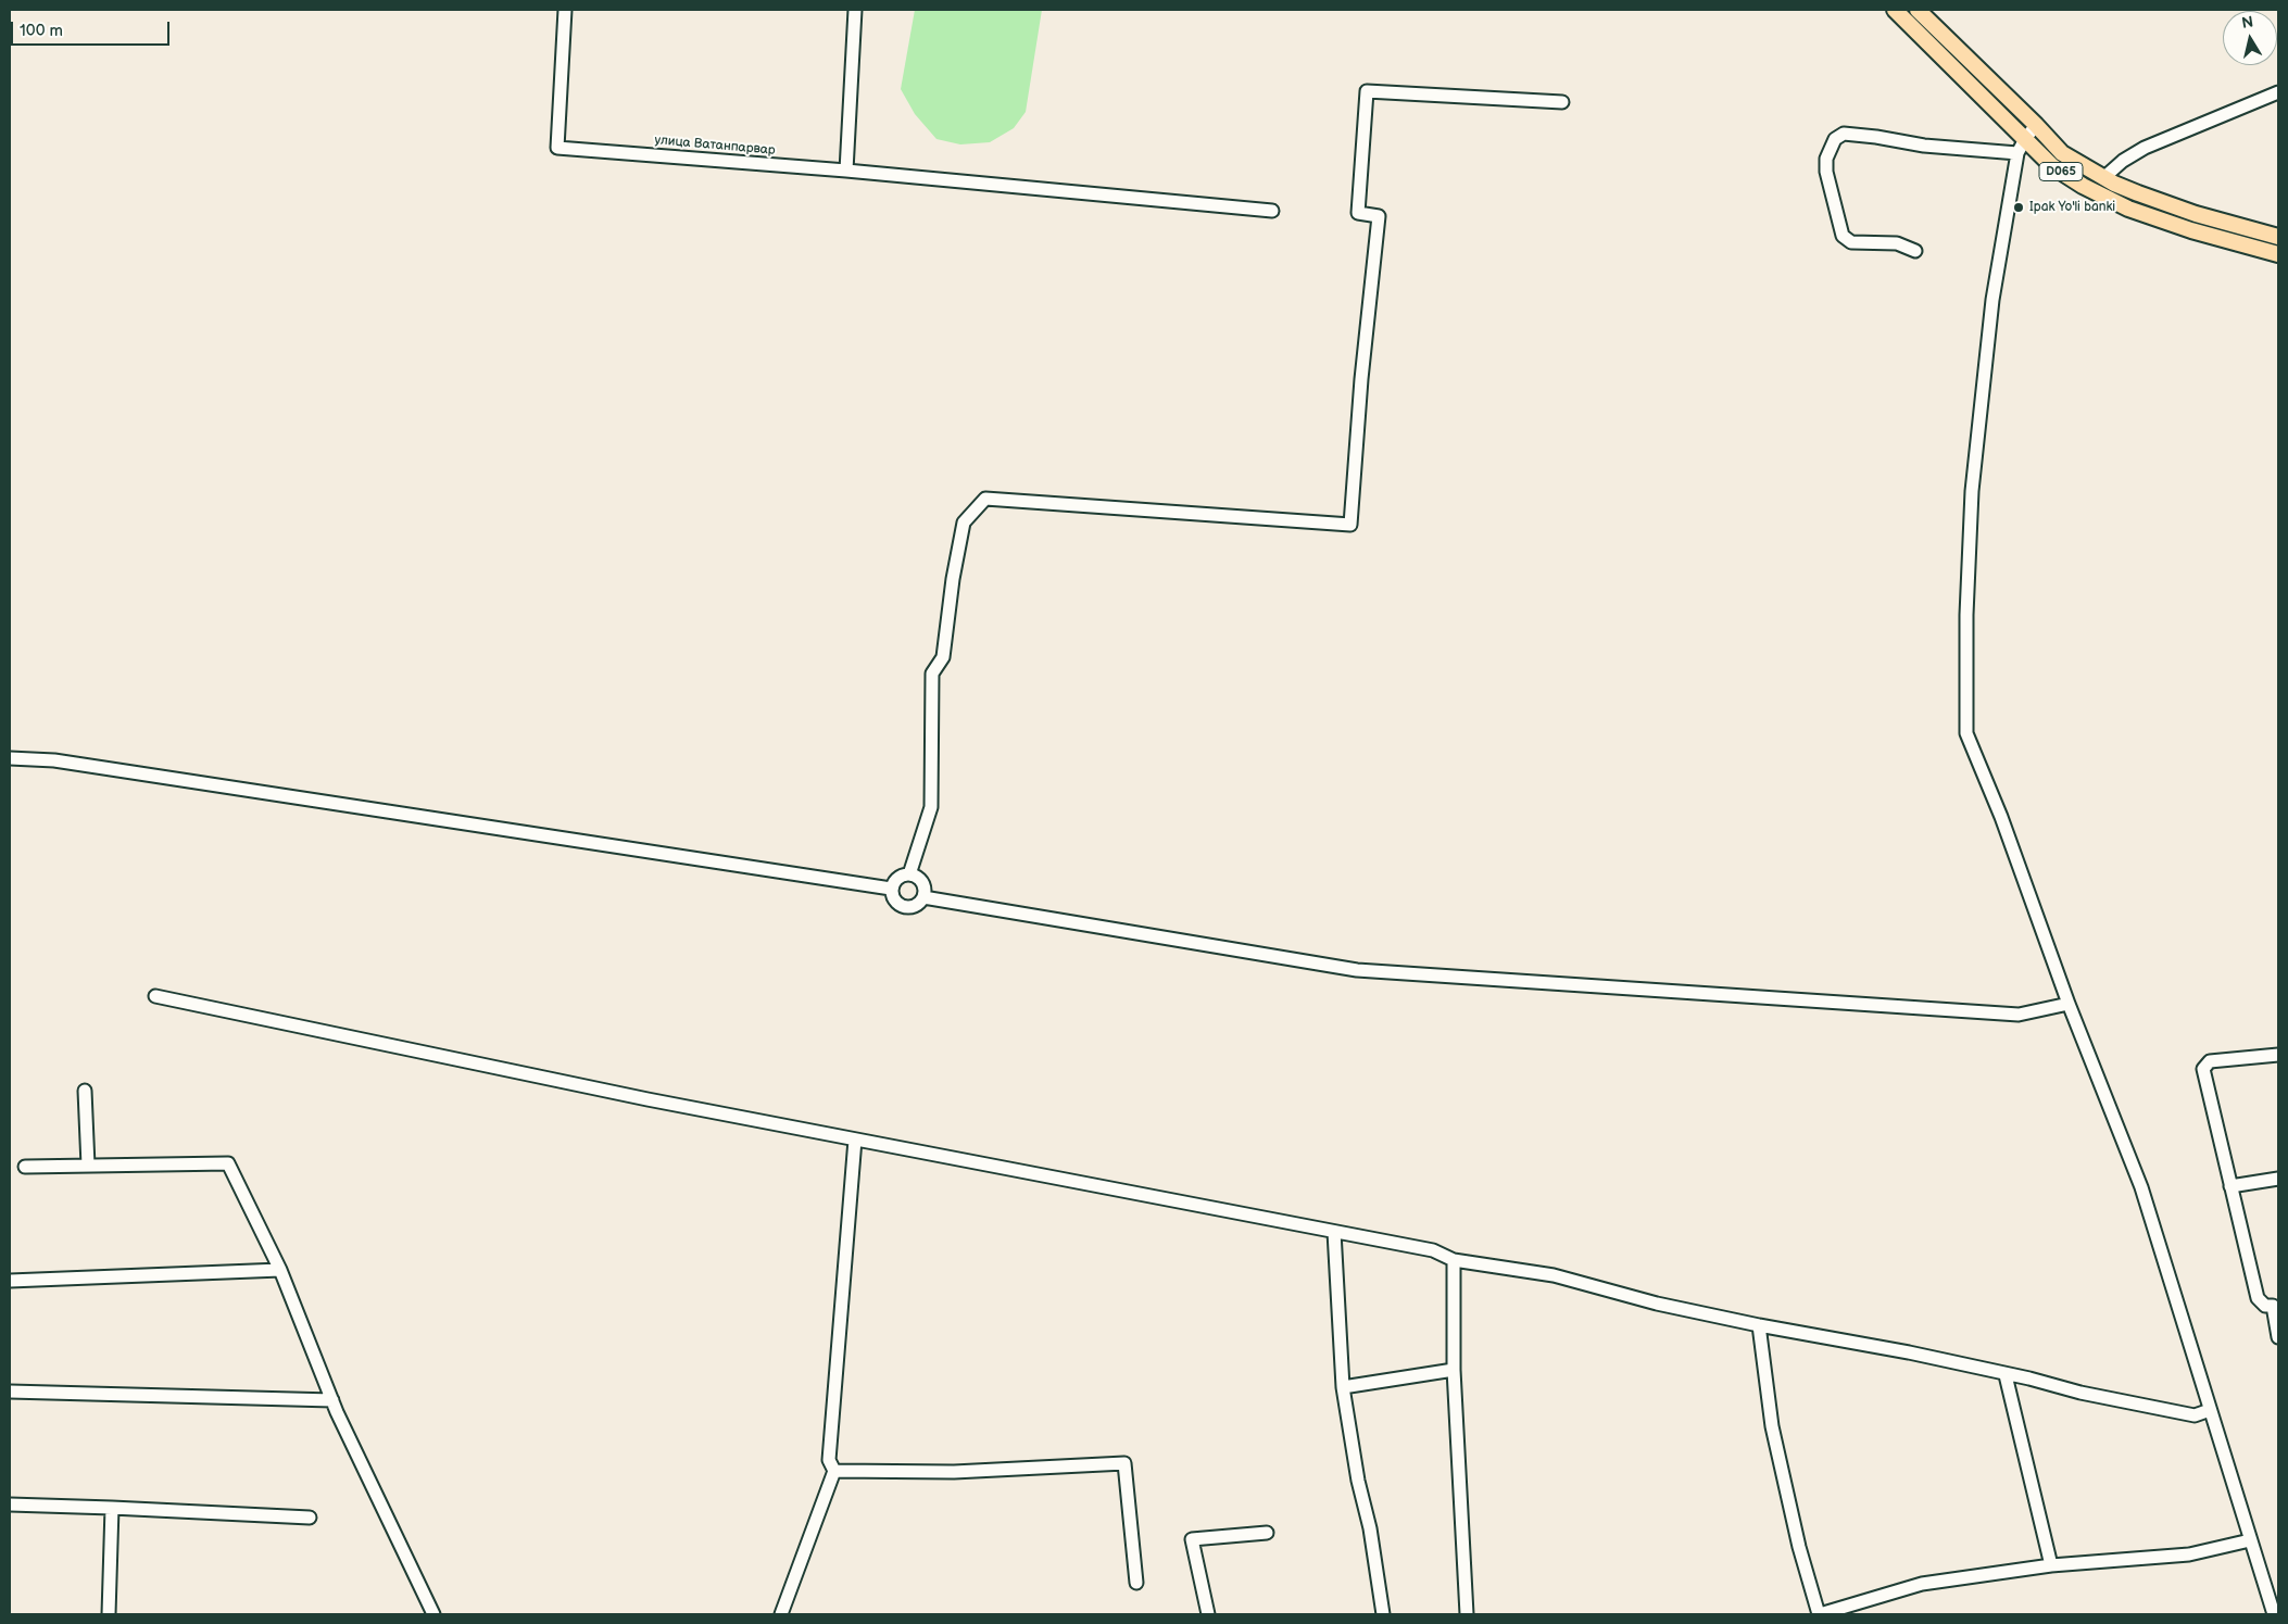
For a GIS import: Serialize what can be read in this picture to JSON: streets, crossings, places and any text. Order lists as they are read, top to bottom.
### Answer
{
  "streets": {
    "main road": ["D065"],
    "street": ["улица Ватанпарвар"]
  },
  "places": ["Ipak Yo'li banki"],
  "scale_bar": "100 m",
  "north": "top"
}
